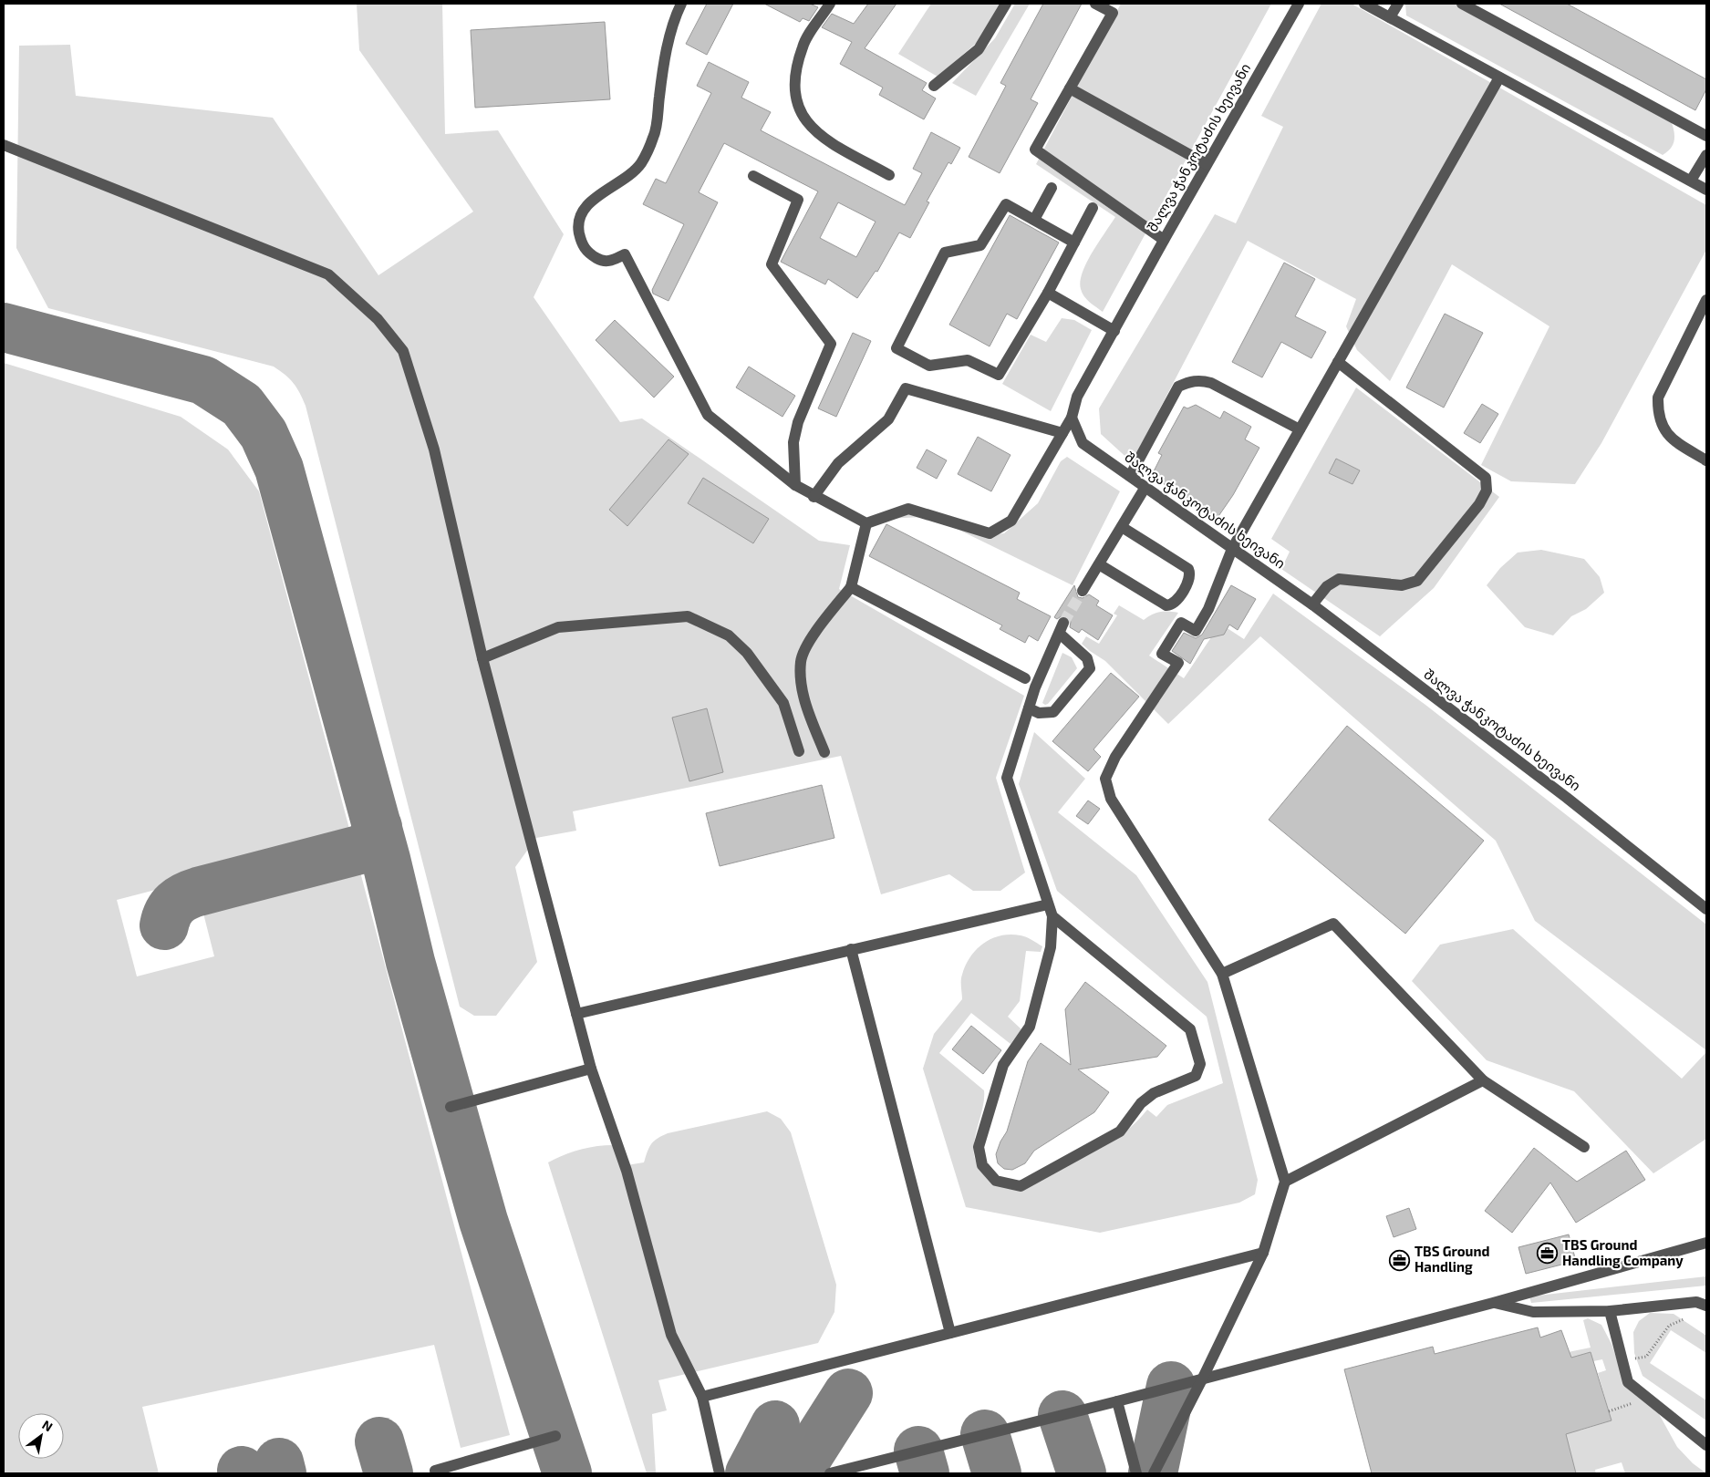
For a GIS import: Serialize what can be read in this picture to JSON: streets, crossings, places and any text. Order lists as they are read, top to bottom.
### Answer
{
  "streets": {
    "street": ["შალვა ჭანკოტაძის ხეივანი"]
  },
  "places": {
    "office": ["TBS Ground Handling Company", "TBS Ground Handling"]
  },
  "north": "top right"
}
